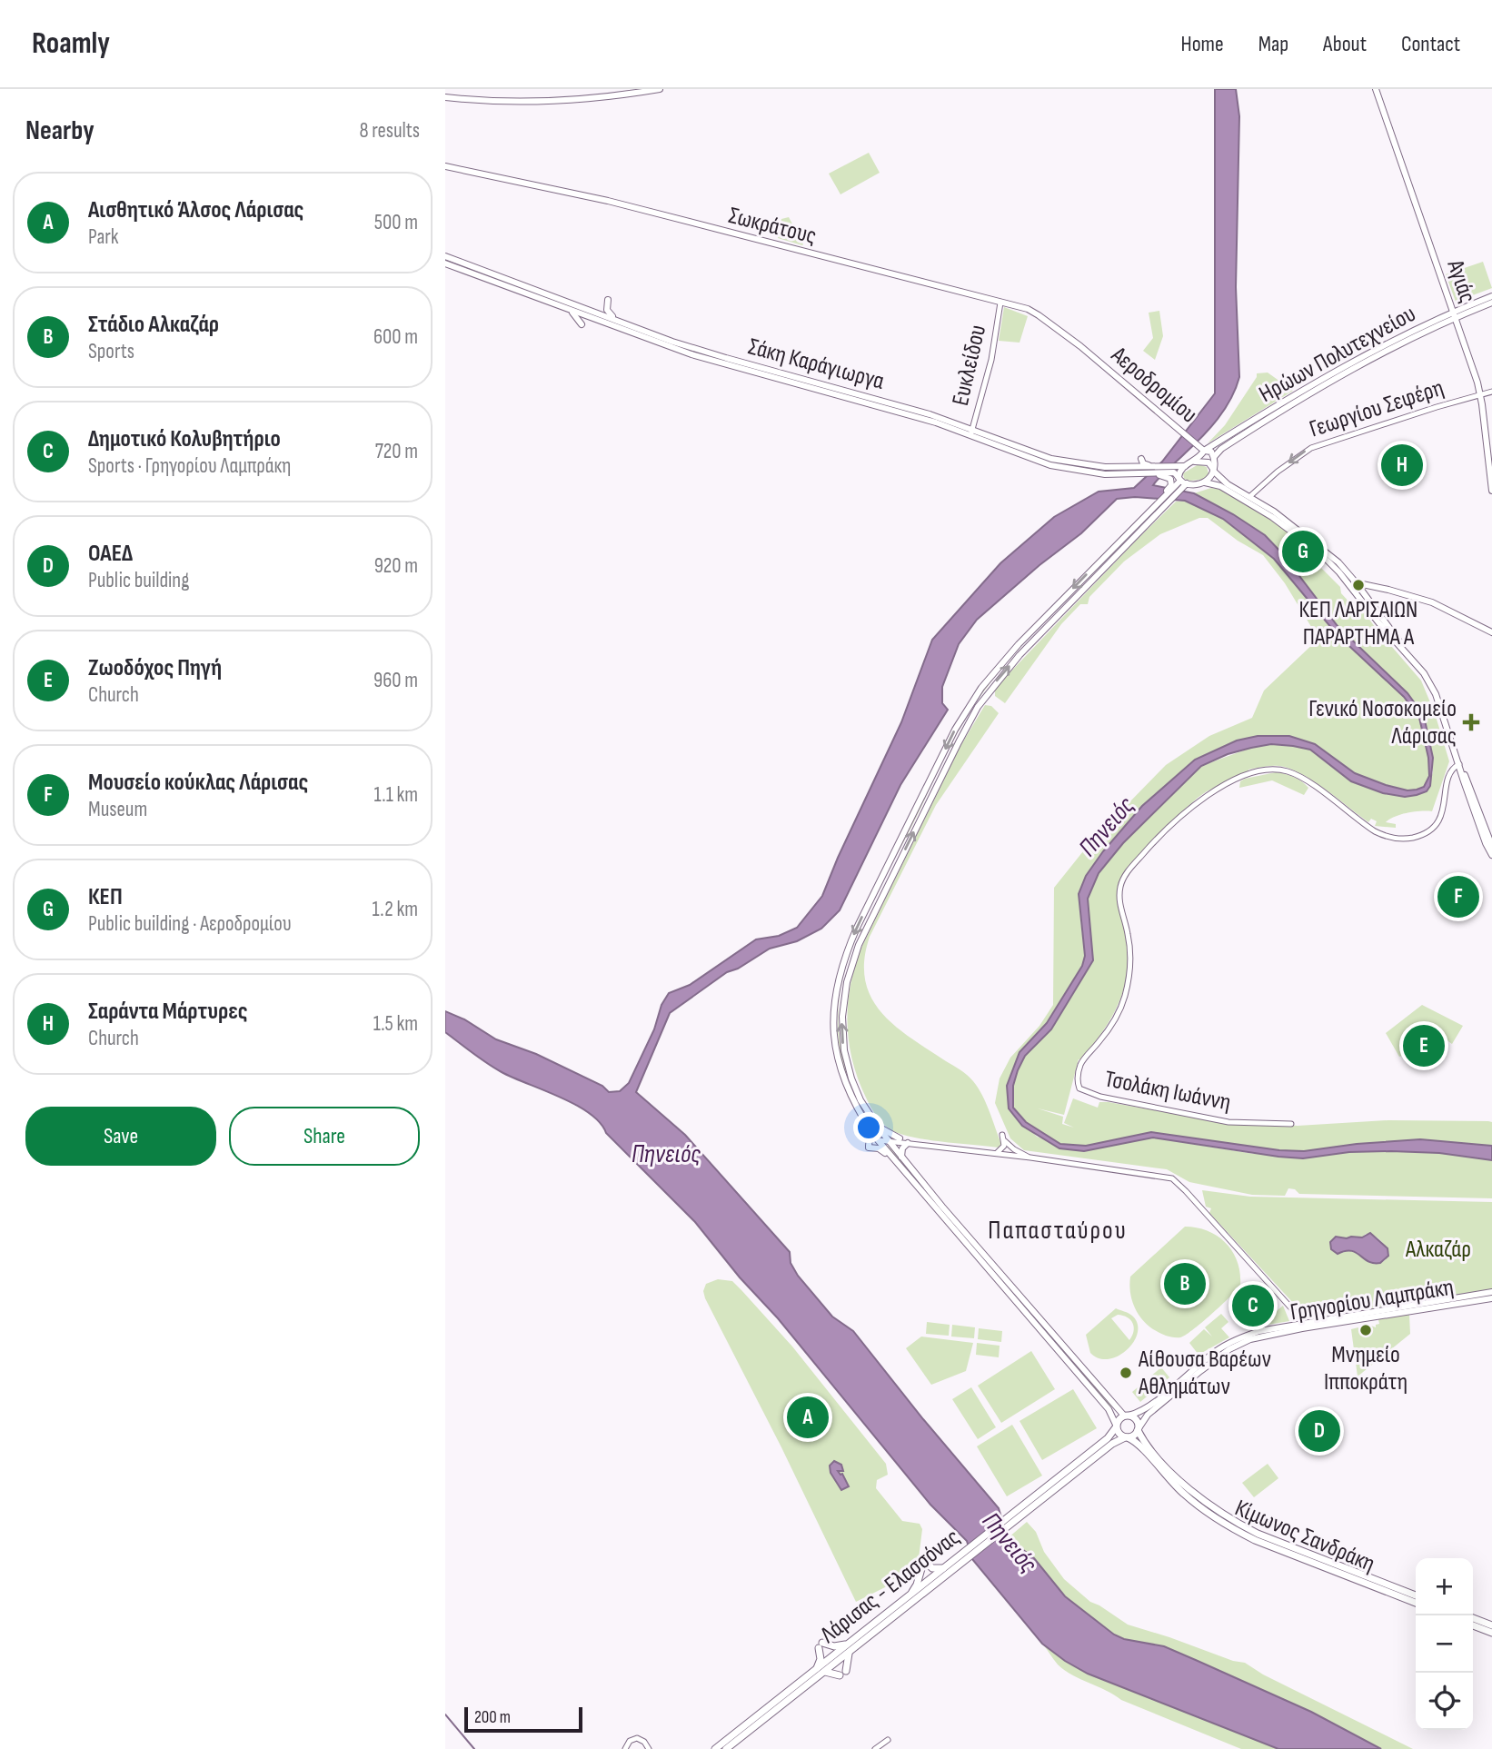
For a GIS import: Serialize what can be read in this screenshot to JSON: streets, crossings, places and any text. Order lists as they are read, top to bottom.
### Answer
{
  "streets": {
    "highway": ["Κίμωνος Σανδράκη", "Λάρισας - Ελασσόνας"],
    "main road": [
      "Σωκράτους",
      "Αγιάς",
      "Ηρώων Πολυτεχνείου",
      "Σάκη Καράγιωργα",
      "Αεροδρομίου",
      "Γρηγορίου Λαμπράκη"
    ],
    "street": ["Ευκλείδου", "Γεωργίου Σεφέρη", "Τσολάκη Ιωάννη"]
  },
  "crossings": [
    ["Σωκράτους", "Ευκλείδου"],
    ["Σωκράτους", "Αεροδρομίου"],
    ["Αγιάς", "Ηρώων Πολυτεχνείου"],
    ["Αγιάς", "Γεωργίου Σεφέρη"],
    ["Ηρώων Πολυτεχνείου", "Σάκη Καράγιωργα"],
    ["Ηρώων Πολυτεχνείου", "Αεροδρομίου"],
    ["Σάκη Καράγιωργα", "Ευκλείδου"],
    ["Γρηγορίου Λαμπράκη", "Κίμωνος Σανδράκη"],
    ["Γρηγορίου Λαμπράκη", "Λάρισας - Ελασσόνας"],
    ["Κίμωνος Σανδράκη", "Λάρισας - Ελασσόνας"]
  ],
  "one_way": ["Γεωργίου Σεφέρη"],
  "districts": ["Παπασταύρου"],
  "water": ["Πηνειός"],
  "parks": ["Αλκαζάρ"],
  "places": {
    "other": ["ΚΕΠ ΛΑΡΙΣΑΙΩΝ ΠΑΡΑΡΤΗΜΑ A", "Μνημείο Ιπποκράτη", "Αίθουσα Βαρέων Αθλημάτων"],
    "health": ["Γενικό Νοσοκομείο Λάρισας"]
  },
  "scale_bar": "200 m",
  "page": {
    "header": "Roamly",
    "nav": [
      "Home",
      "Map",
      "About",
      "Contact"
    ],
    "heading": ["Nearby", "8 results"],
    "list": [
      {
        "mark": "A",
        "name": "Αισθητικό Άλσος Λάρισας",
        "note": "Park",
        "value": "500 m"
      },
      {
        "mark": "B",
        "name": "Στάδιο Αλκαζάρ",
        "note": "Sports",
        "value": "600 m"
      },
      {
        "mark": "C",
        "name": "Δημοτικό Κολυβητήριο",
        "note": "Sports · Γρηγορίου Λαμπράκη",
        "value": "720 m"
      },
      {
        "mark": "D",
        "name": "ΟΑΕΔ",
        "note": "Public building",
        "value": "920 m"
      },
      {
        "mark": "E",
        "name": "Ζωοδόχος Πηγή",
        "note": "Church",
        "value": "960 m"
      },
      {
        "mark": "F",
        "name": "Μουσείο κούκλας Λάρισας",
        "note": "Museum",
        "value": "1.1 km"
      },
      {
        "mark": "G",
        "name": "ΚΕΠ",
        "note": "Public building · Αεροδρομίου",
        "value": "1.2 km"
      },
      {
        "mark": "H",
        "name": "Σαράντα Μάρτυρες",
        "note": "Church",
        "value": "1.5 km"
      }
    ],
    "pins": [
      "H",
      "G",
      "F",
      "E",
      "B",
      "C",
      "A",
      "D"
    ],
    "buttons": ["Save", "Share"],
    "map_buttons": ["+", "−"],
    "scale": "200 m"
  }
}
